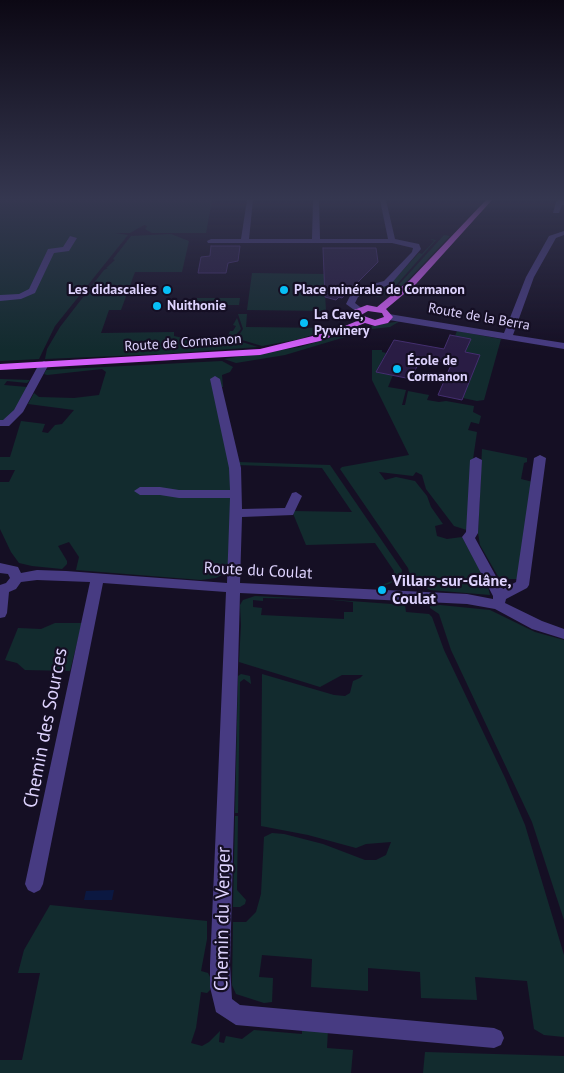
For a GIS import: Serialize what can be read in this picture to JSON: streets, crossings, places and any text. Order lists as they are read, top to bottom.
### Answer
{
  "streets": {
    "main road": ["Route de Cormanon"],
    "street": [
      "Route de la Berra",
      "Route du Coulat",
      "Chemin des Sources",
      "Chemin du Verger"
    ]
  },
  "crossings": [
    ["Route de la Berra", "Route de Cormanon"],
    ["Route du Coulat", "Chemin des Sources"],
    ["Route du Coulat", "Chemin du Verger"]
  ],
  "places": [
    "Les didascalies",
    "Place minérale de Cormanon",
    "Nuithonie",
    "La Cave, Pywinery",
    "École de Cormanon",
    "Villars-sur-Glâne, Coulat"
  ]
}
